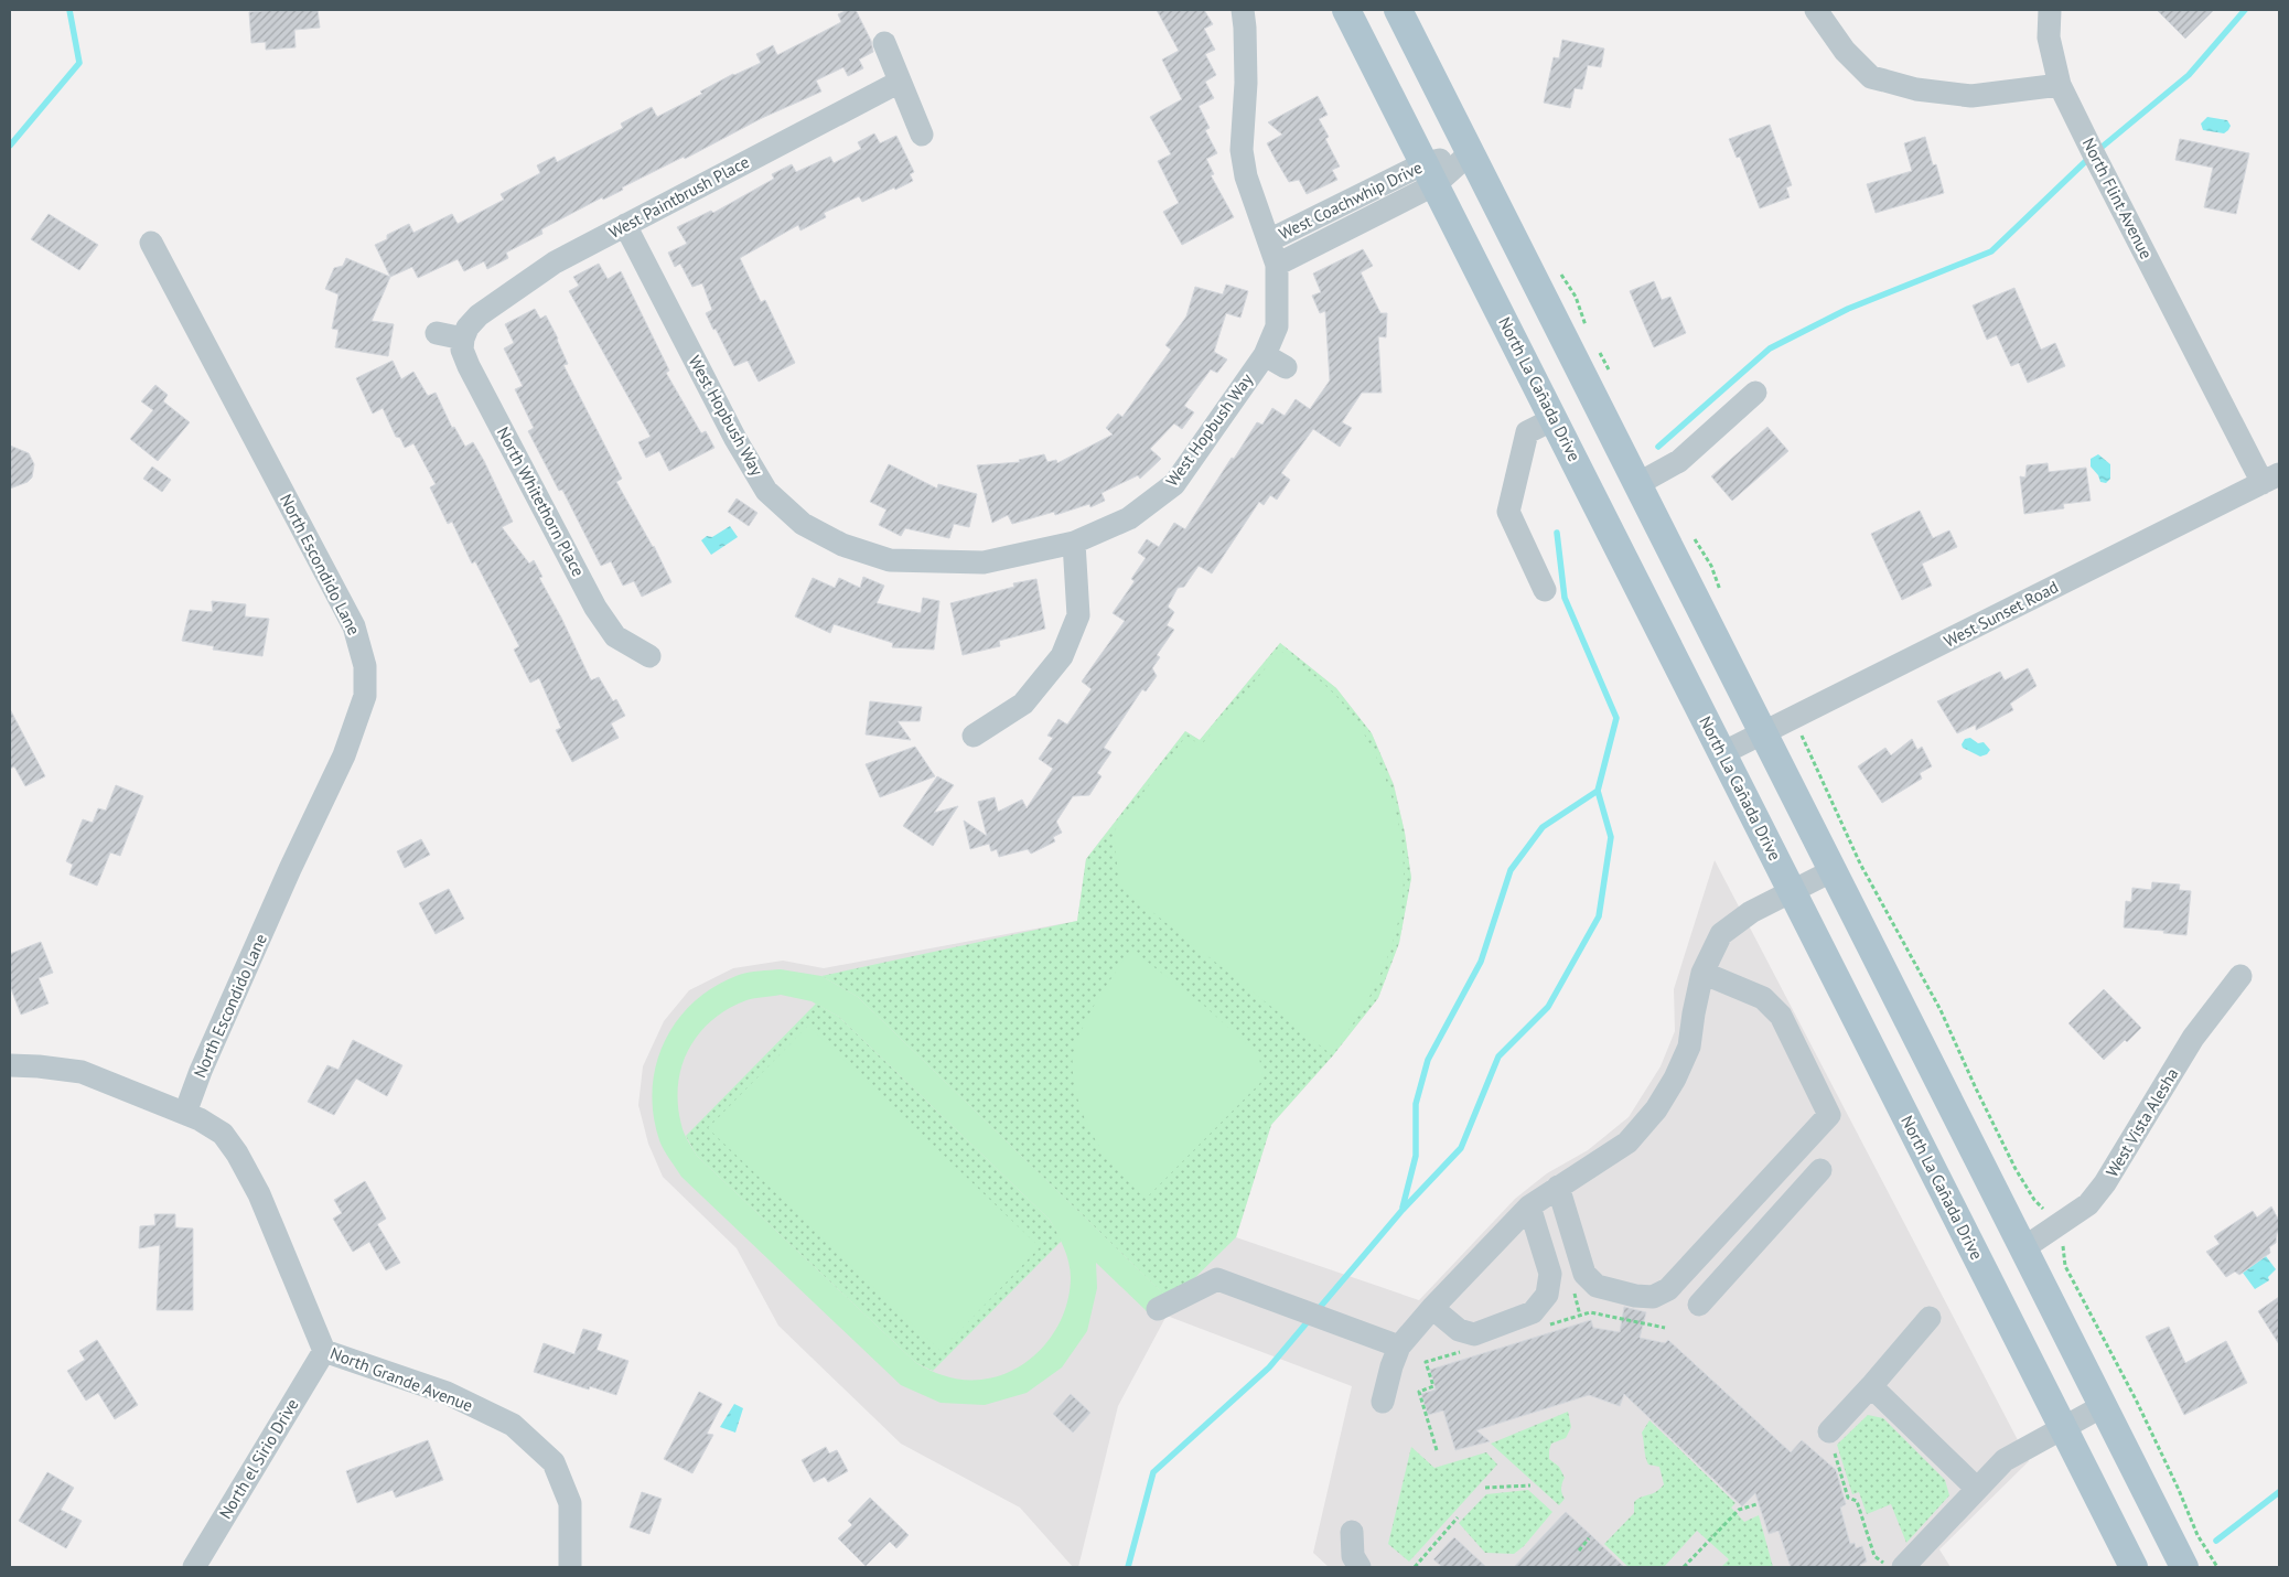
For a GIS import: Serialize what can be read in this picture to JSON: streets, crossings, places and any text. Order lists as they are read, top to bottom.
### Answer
{
  "streets": {
    "main road": ["North La Cañada Drive"],
    "street": [
      "West Paintbrush Place",
      "North Flint Avenue",
      "West Coachwhip Drive",
      "West Hopbush Way",
      "North Whitethorn Place",
      "North Escondido Lane",
      "West Sunset Road",
      "West Vista Alesha",
      "North Grande Avenue",
      "North el Sirio Drive"
    ]
  },
  "crossings": [
    ["West Paintbrush Place", "West Hopbush Way"],
    ["West Paintbrush Place", "North Whitethorn Place"],
    ["North Flint Avenue", "West Sunset Road"],
    ["West Coachwhip Drive", "North La Cañada Drive"],
    ["West Coachwhip Drive", "West Hopbush Way"],
    ["North La Cañada Drive", "West Sunset Road"],
    ["North Escondido Lane", "North Grande Avenue"],
    ["North Grande Avenue", "North el Sirio Drive"]
  ]
}
